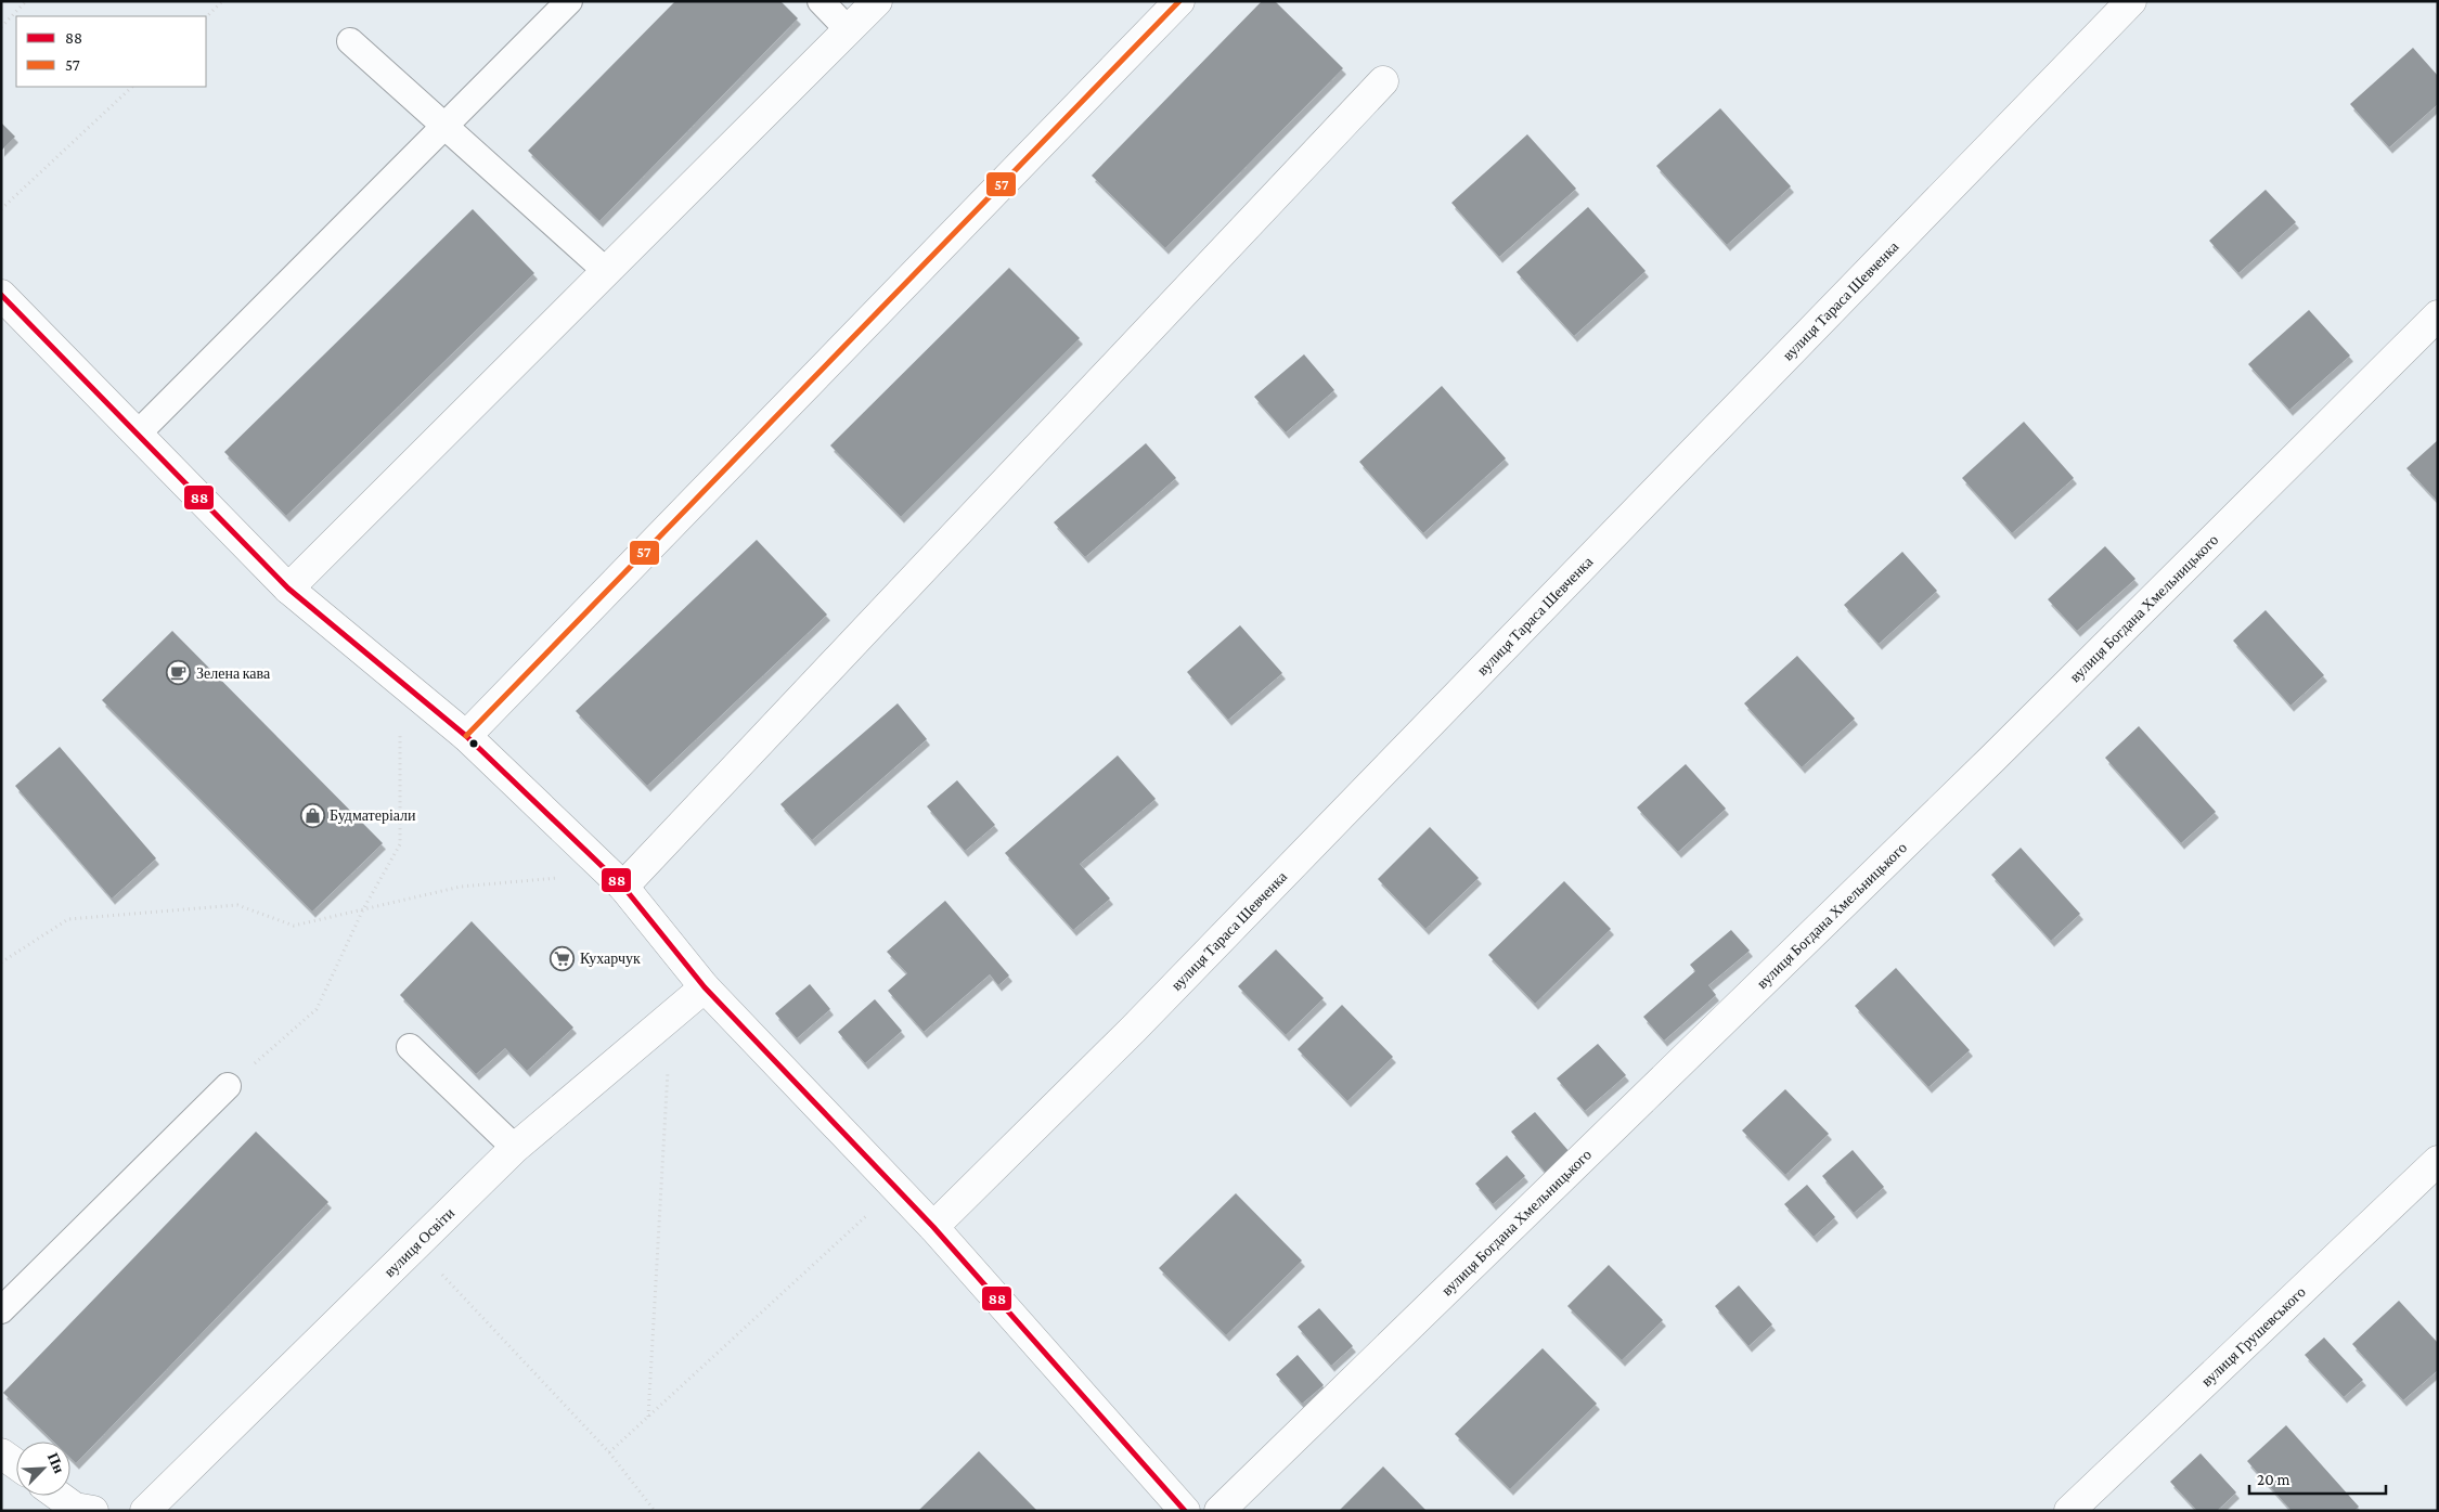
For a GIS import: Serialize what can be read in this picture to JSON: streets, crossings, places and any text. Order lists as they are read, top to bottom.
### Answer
{
  "streets": {
    "street": [
      "вулиця Тараса Шевченка",
      "вулиця Богдана Хмельницького",
      "вулиця Освіти",
      "вулиця Грушевського"
    ]
  },
  "places": {
    "cafe": ["Зелена кава"],
    "shop": ["Будматеріали"],
    "supermarket": ["Кухарчук"]
  },
  "lines": ["transit line 57", "transit line 88"],
  "legend": ["88", "57"],
  "scale_bar": "20 m",
  "north": "top right"
}
